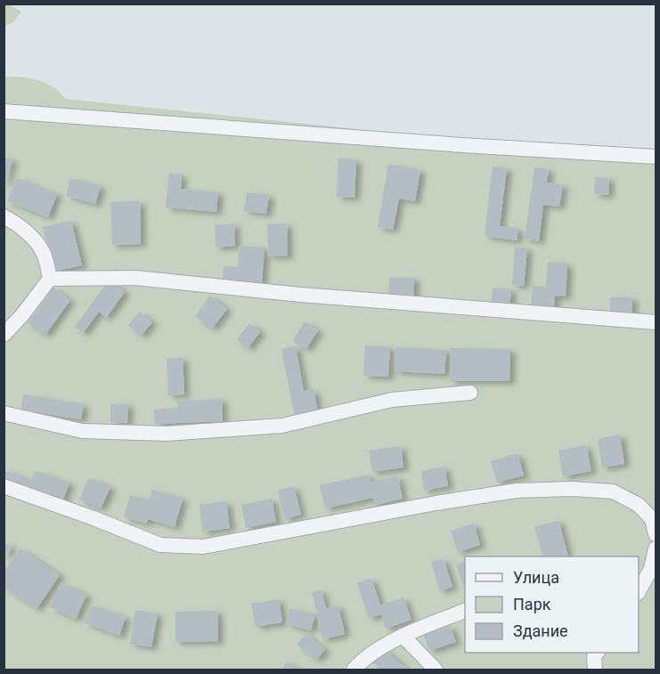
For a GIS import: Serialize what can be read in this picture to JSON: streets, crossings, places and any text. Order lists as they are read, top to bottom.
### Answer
{
  "legend": ["Улица", "Парк", "Здание"]
}
